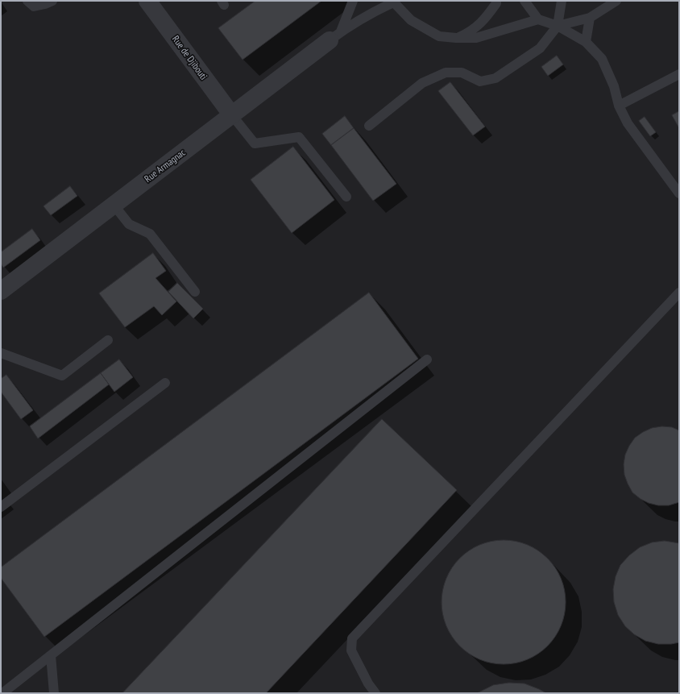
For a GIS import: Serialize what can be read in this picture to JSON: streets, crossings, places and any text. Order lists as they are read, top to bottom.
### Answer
{
  "streets": {
    "street": ["Rue de Djibouti", "Rue Armagnac"]
  },
  "crossings": [
    ["Rue de Djibouti", "Rue Armagnac"]
  ]
}
